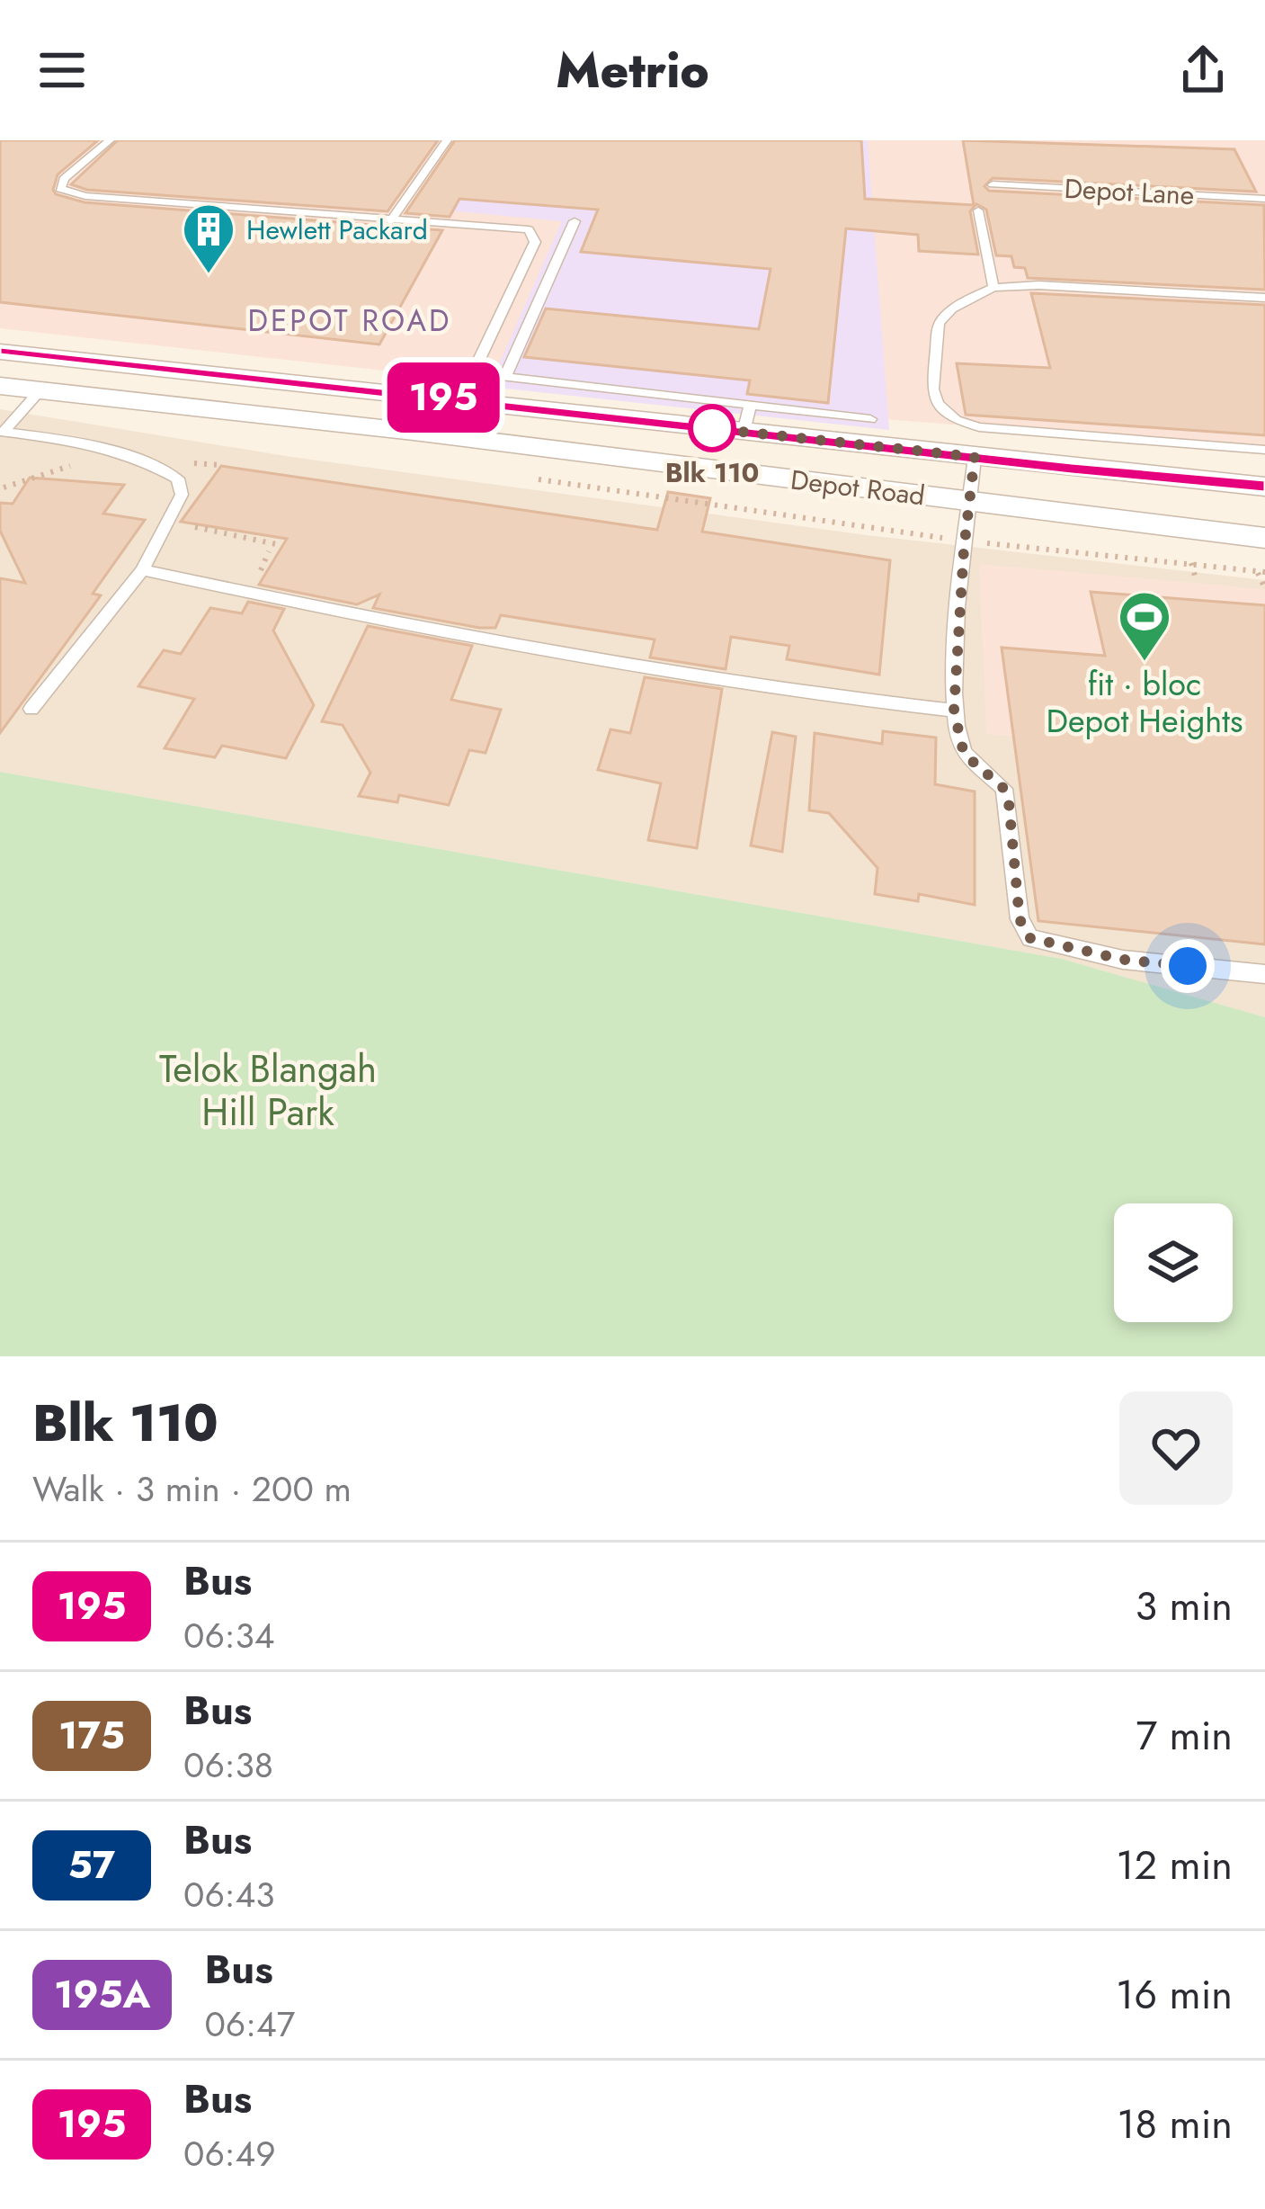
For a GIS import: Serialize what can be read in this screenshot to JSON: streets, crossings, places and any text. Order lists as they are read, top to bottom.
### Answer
{
  "streets": {
    "street": ["Depot Road"],
    "lane": ["Depot Lane"]
  },
  "districts": ["DEPOT ROAD"],
  "parks": ["Telok Blangah Hill Park"],
  "places": {
    "building": ["Hewlett Packard"],
    "other": ["Blk 110"],
    "sports": ["fit · bloc Depot Heights"]
  },
  "lines": ["bus line 195"],
  "page": {
    "header": "Metrio",
    "on_map": "195",
    "heading": ["Blk 110", "Walk · 3 min · 200 m"],
    "list": [
      {
        "mark": "195",
        "name": "Bus",
        "note": "06:34",
        "value": "3 min"
      },
      {
        "mark": "175",
        "name": "Bus",
        "note": "06:38",
        "value": "7 min"
      },
      {
        "mark": "57",
        "name": "Bus",
        "note": "06:43",
        "value": "12 min"
      },
      {
        "mark": "195A",
        "name": "Bus",
        "note": "06:47",
        "value": "16 min"
      },
      {
        "mark": "195",
        "name": "Bus",
        "note": "06:49",
        "value": "18 min"
      }
    ]
  }
}
